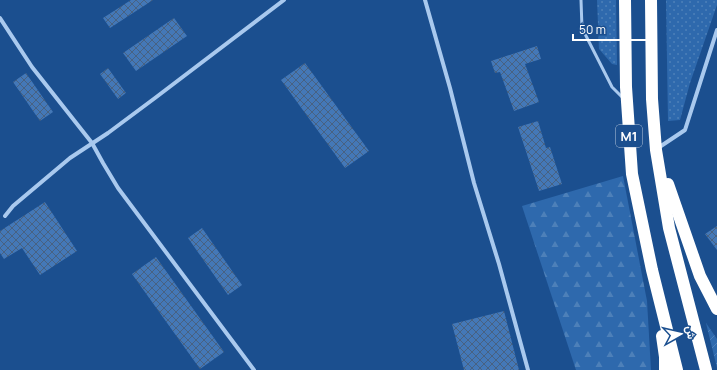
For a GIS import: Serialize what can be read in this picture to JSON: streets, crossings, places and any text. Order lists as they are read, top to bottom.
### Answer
{
  "streets": {
    "highway": ["M1"]
  },
  "scale_bar": "50 m",
  "north": "right"
}
